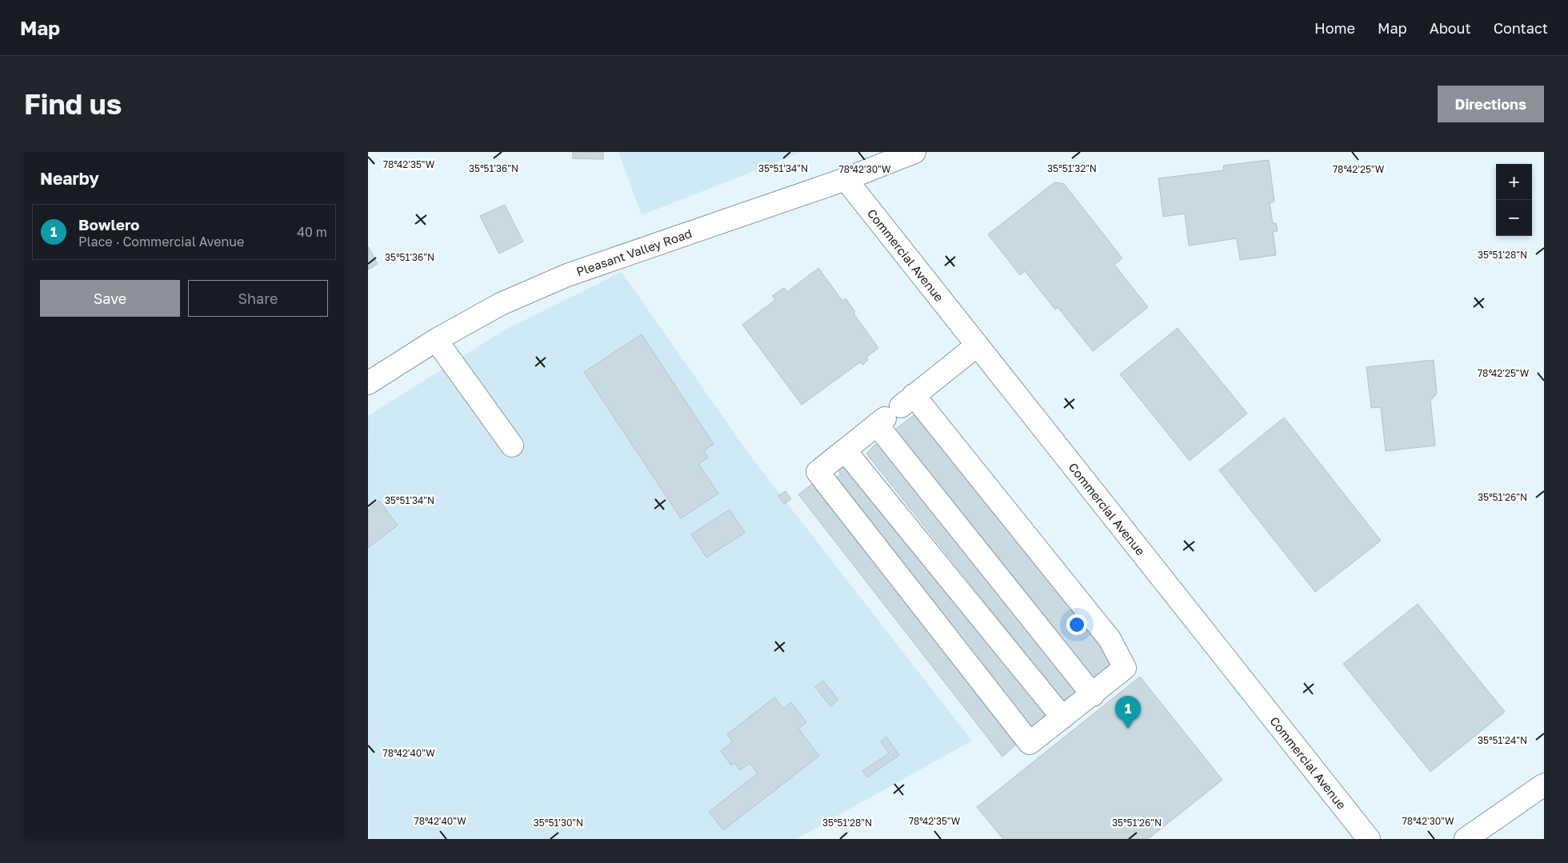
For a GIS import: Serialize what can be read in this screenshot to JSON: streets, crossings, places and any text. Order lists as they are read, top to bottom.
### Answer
{
  "streets": {
    "street": ["Pleasant Valley Road", "Commercial Avenue"]
  },
  "crossings": [
    ["Pleasant Valley Road", "Commercial Avenue"]
  ],
  "page": {
    "header": "Map",
    "nav": [
      "Home",
      "Map",
      "About",
      "Contact"
    ],
    "buttons": [
      "Directions",
      ["Save", "Share"]
    ],
    "title": "Find us",
    "heading": "Nearby",
    "map_buttons": ["+", "−"],
    "list": [
      {
        "mark": "1",
        "name": "Bowlero",
        "note": "Place · Commercial Avenue",
        "value": "40 m"
      }
    ],
    "pins": "1"
  },
  "coordinates": [
    "78°42'35\"W",
    "35°51'36\"N",
    "35°51'34\"N",
    "35°51'32\"N",
    "78°42'25\"W",
    "78°42'30\"W",
    "35°51'28\"N",
    "35°51'26\"N",
    "35°51'24\"N",
    "78°42'40\"W",
    "35°51'30\"N"
  ]
}
